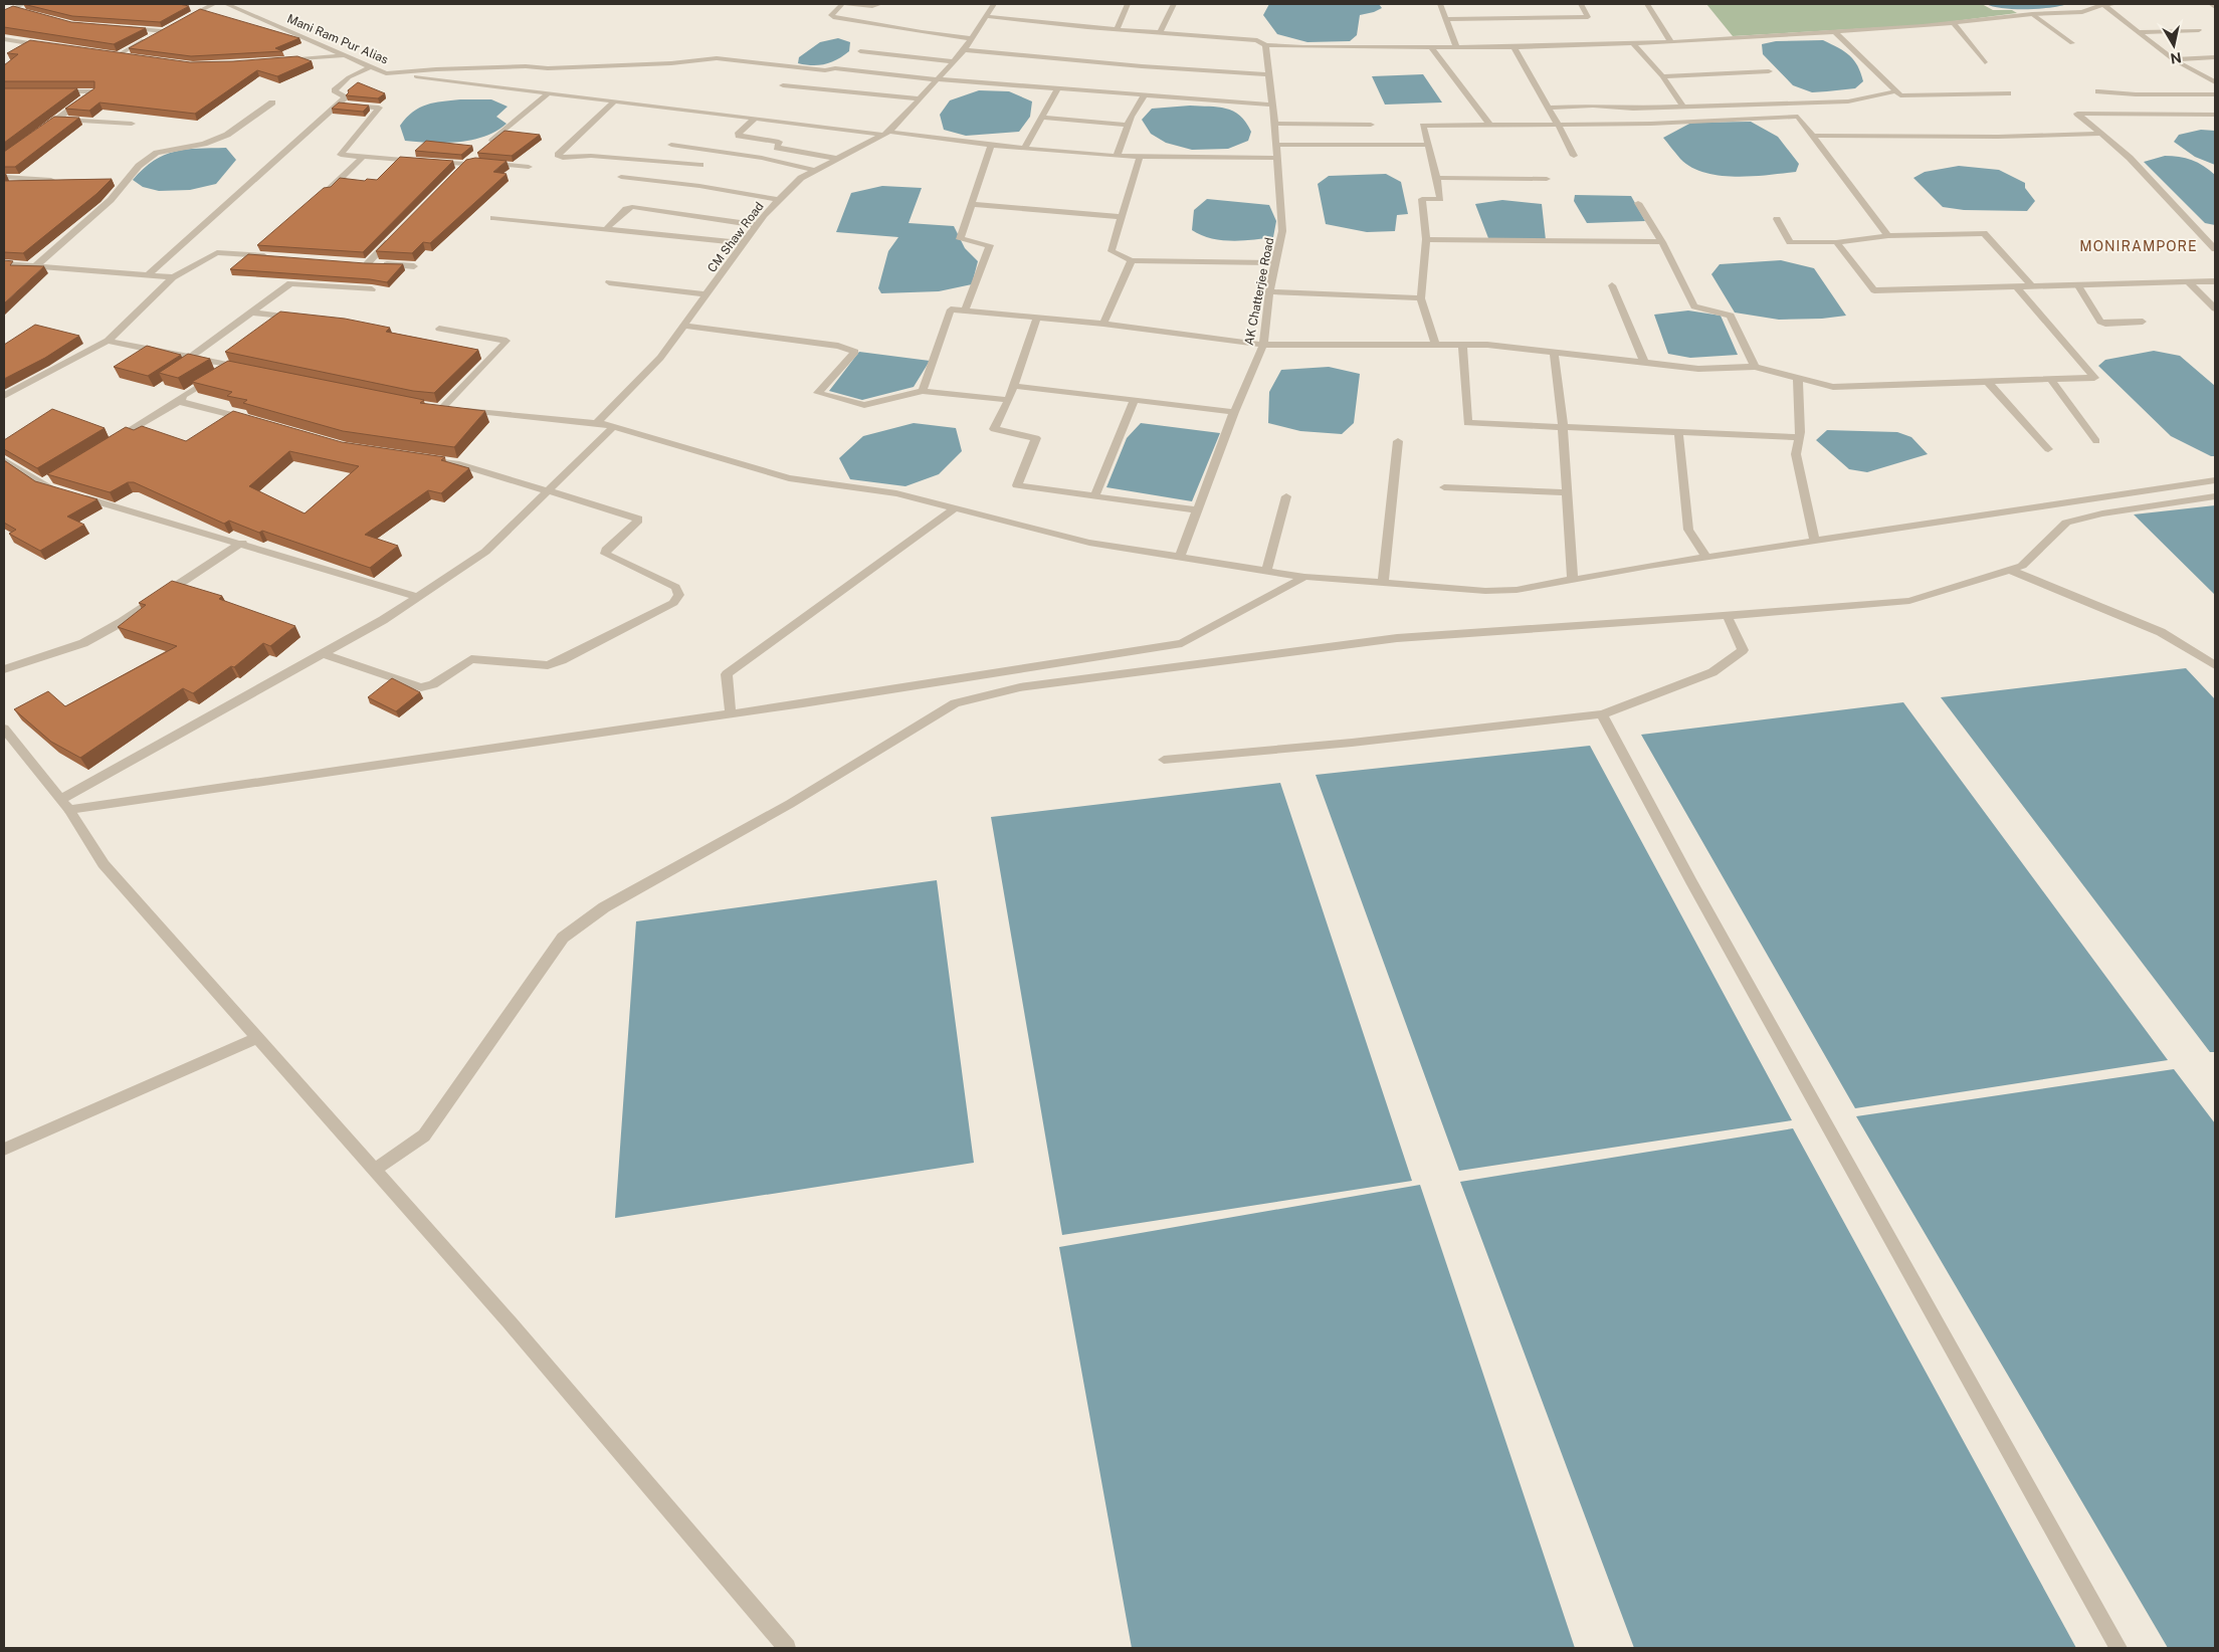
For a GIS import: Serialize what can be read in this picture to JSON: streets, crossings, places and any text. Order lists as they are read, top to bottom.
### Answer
{
  "streets": {
    "street": ["Mani Ram Pur Alias", "CM Shaw Road", "AK Chatterjee Road"]
  },
  "crossings": [
    ["Mani Ram Pur Alias", "CM Shaw Road"],
    ["Mani Ram Pur Alias", "AK Chatterjee Road"]
  ],
  "districts": ["MONIRAMPORE"],
  "north": "bottom"
}
